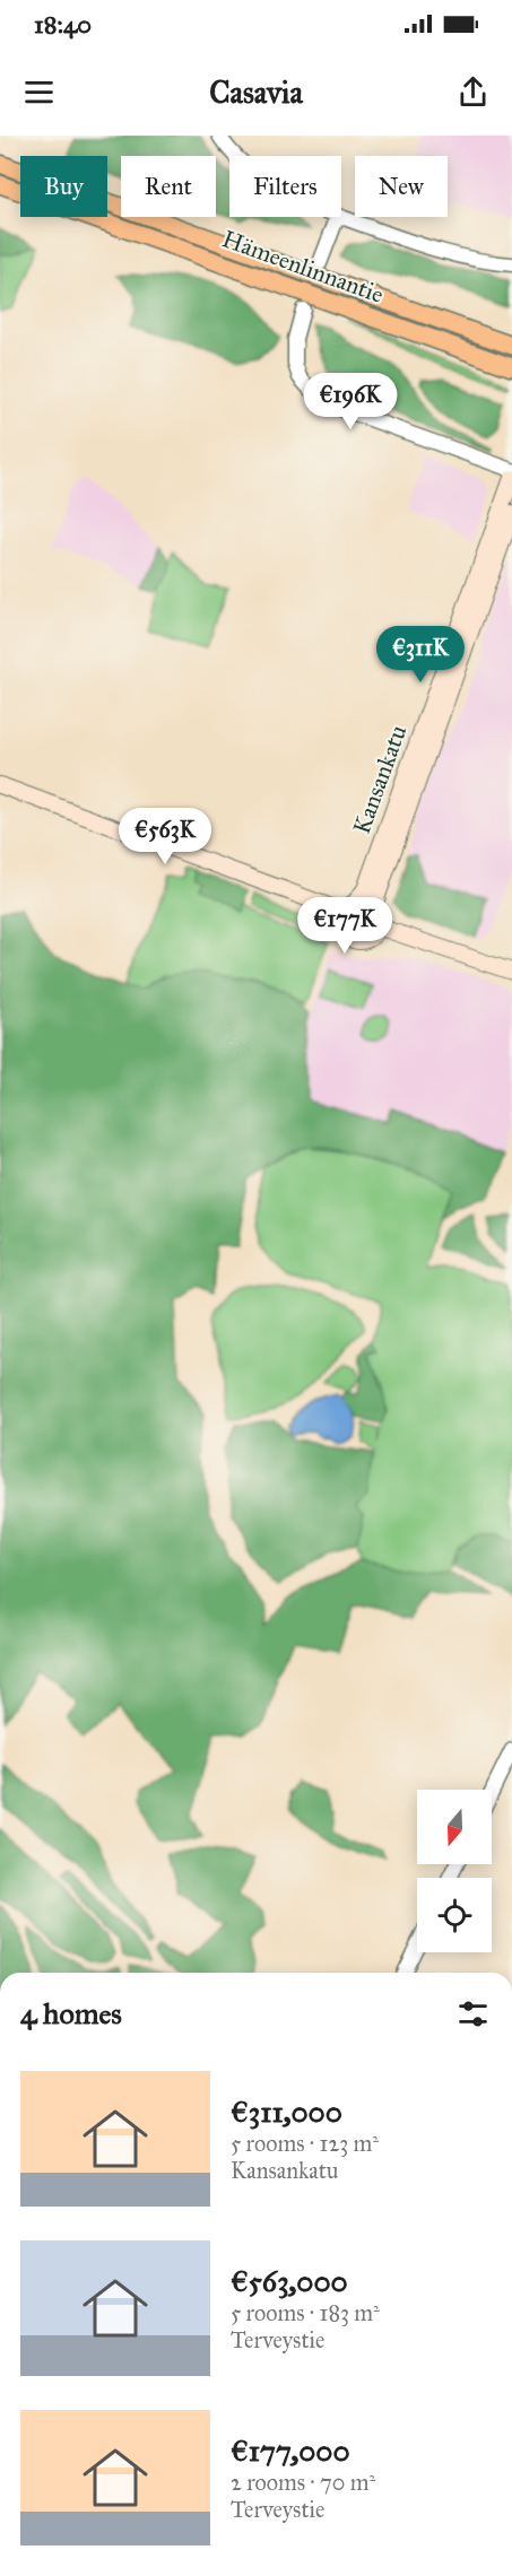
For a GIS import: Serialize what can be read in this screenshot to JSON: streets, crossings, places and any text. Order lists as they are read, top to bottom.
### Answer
{
  "streets": {
    "main road": ["Hämeenlinnantie", "Kansankatu"]
  },
  "north": "bottom",
  "page": {
    "status": "18:40",
    "header": "Casavia",
    "chip": [
      "Buy",
      "Rent",
      "Filters",
      "New"
    ],
    "price": [
      "€196K",
      "€311K",
      "€563K",
      "€177K"
    ],
    "heading": "4 homes",
    "list": [
      {
        "name": "€311,000",
        "note": "5 rooms · 123 m² · Kansankatu"
      },
      {
        "name": "€563,000",
        "note": "5 rooms · 183 m² · Terveystie"
      },
      {
        "name": "€177,000",
        "note": "2 rooms · 70 m² · Terveystie"
      }
    ]
  }
}
